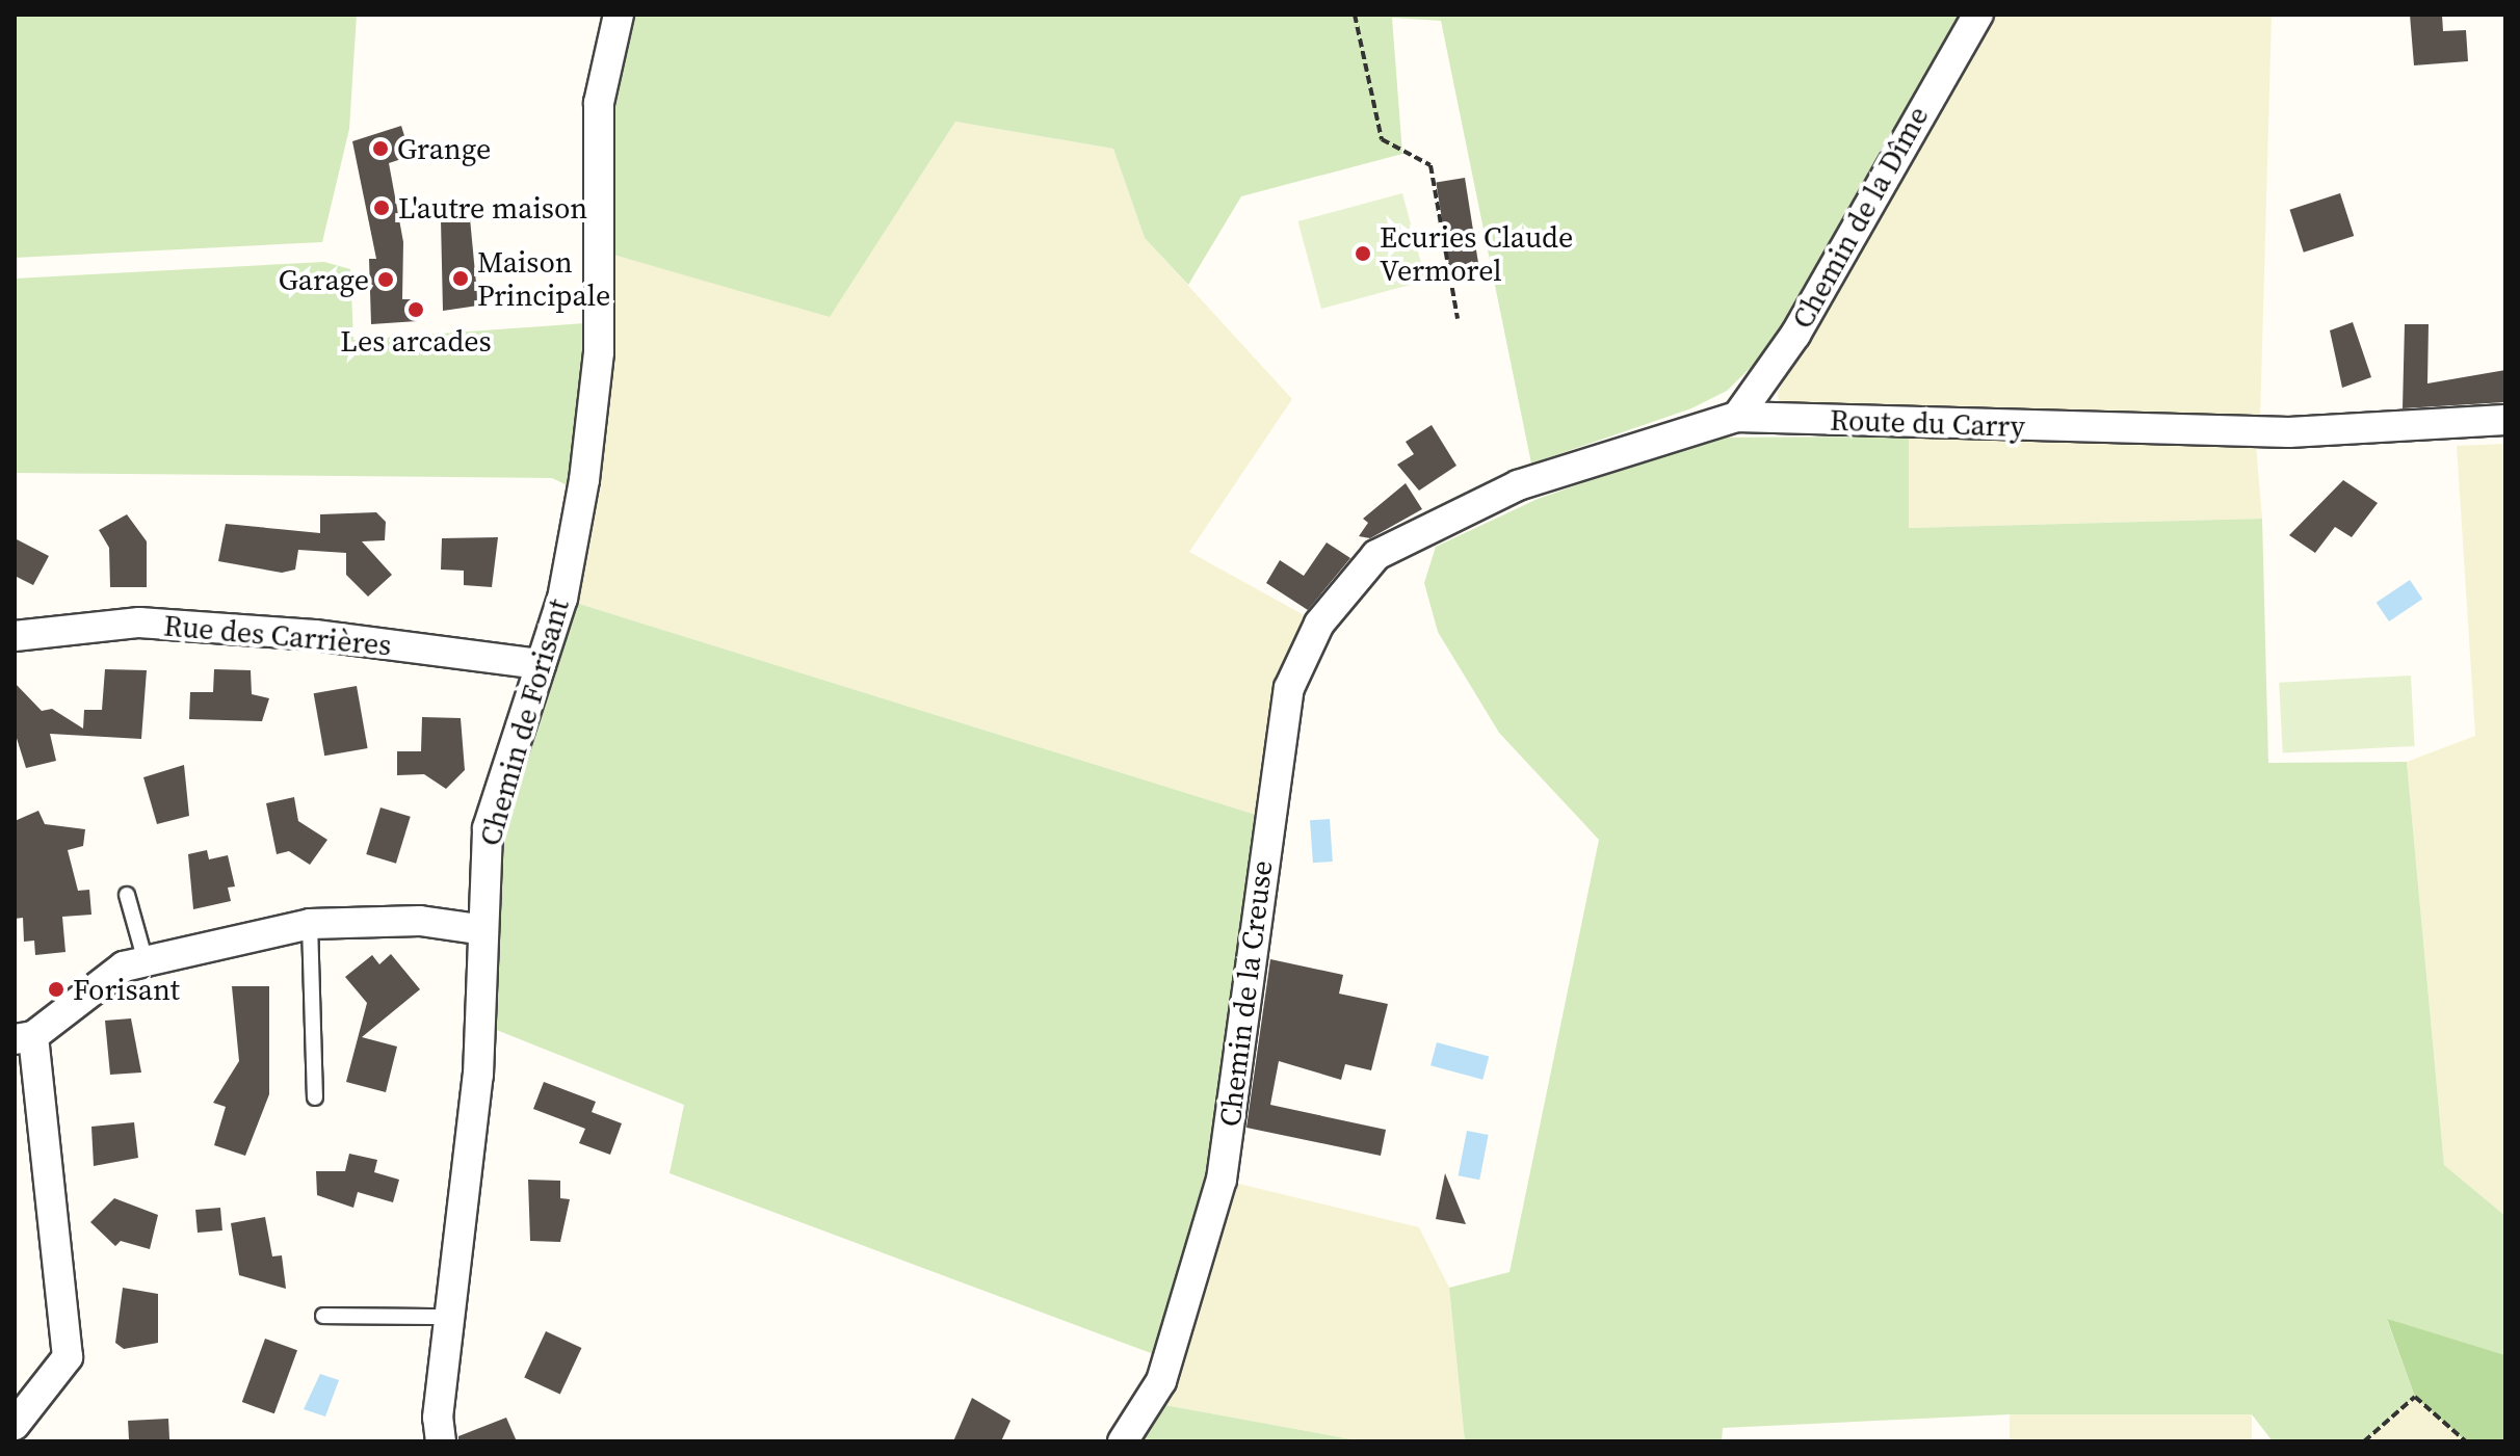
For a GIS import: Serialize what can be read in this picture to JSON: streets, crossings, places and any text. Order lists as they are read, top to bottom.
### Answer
{
  "streets": {
    "street": [
      "Chemin de la Dîme",
      "Route du Carry",
      "Rue des Carrières",
      "Chemin de Forisant",
      "Chemin de la Creuse"
    ]
  },
  "crossings": [
    ["Chemin de la Dîme", "Route du Carry"],
    ["Route du Carry", "Chemin de la Creuse"],
    ["Rue des Carrières", "Chemin de Forisant"]
  ],
  "places": [
    "Grange",
    "L'autre maison",
    "Ecuries Claude Vermorel",
    "Maison Principale",
    "Garage",
    "Les arcades",
    "Forisant"
  ]
}
